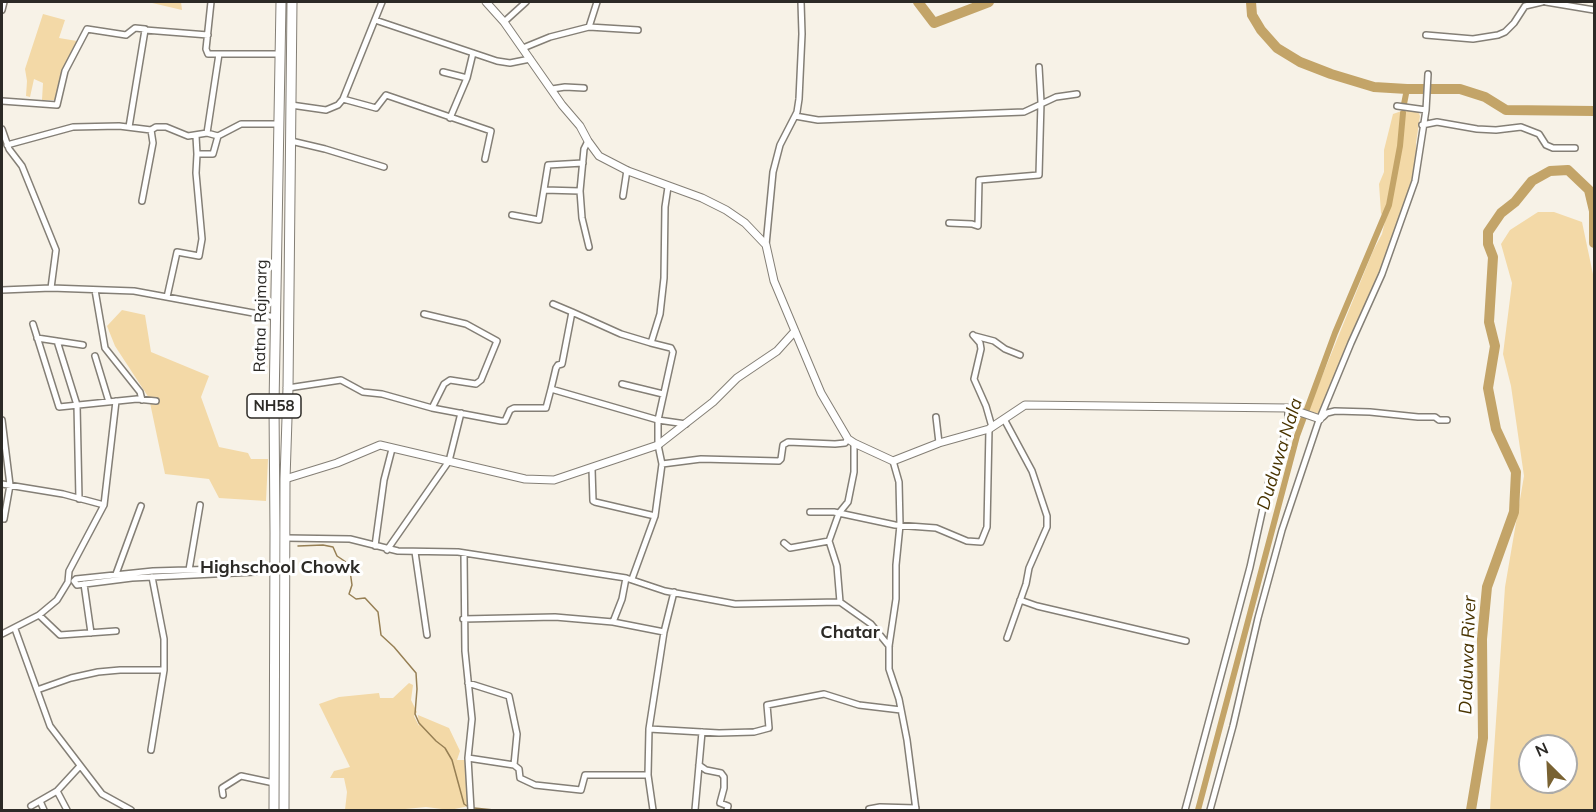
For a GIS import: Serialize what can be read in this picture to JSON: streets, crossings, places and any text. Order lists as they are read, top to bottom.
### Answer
{
  "streets": {
    "highway": ["Ratna Rajmarg", "NH58"]
  },
  "districts": ["Highschool Chowk", "Chatar"],
  "water": ["Duduwa Nala", "Duduwa River"],
  "north": "top left"
}
